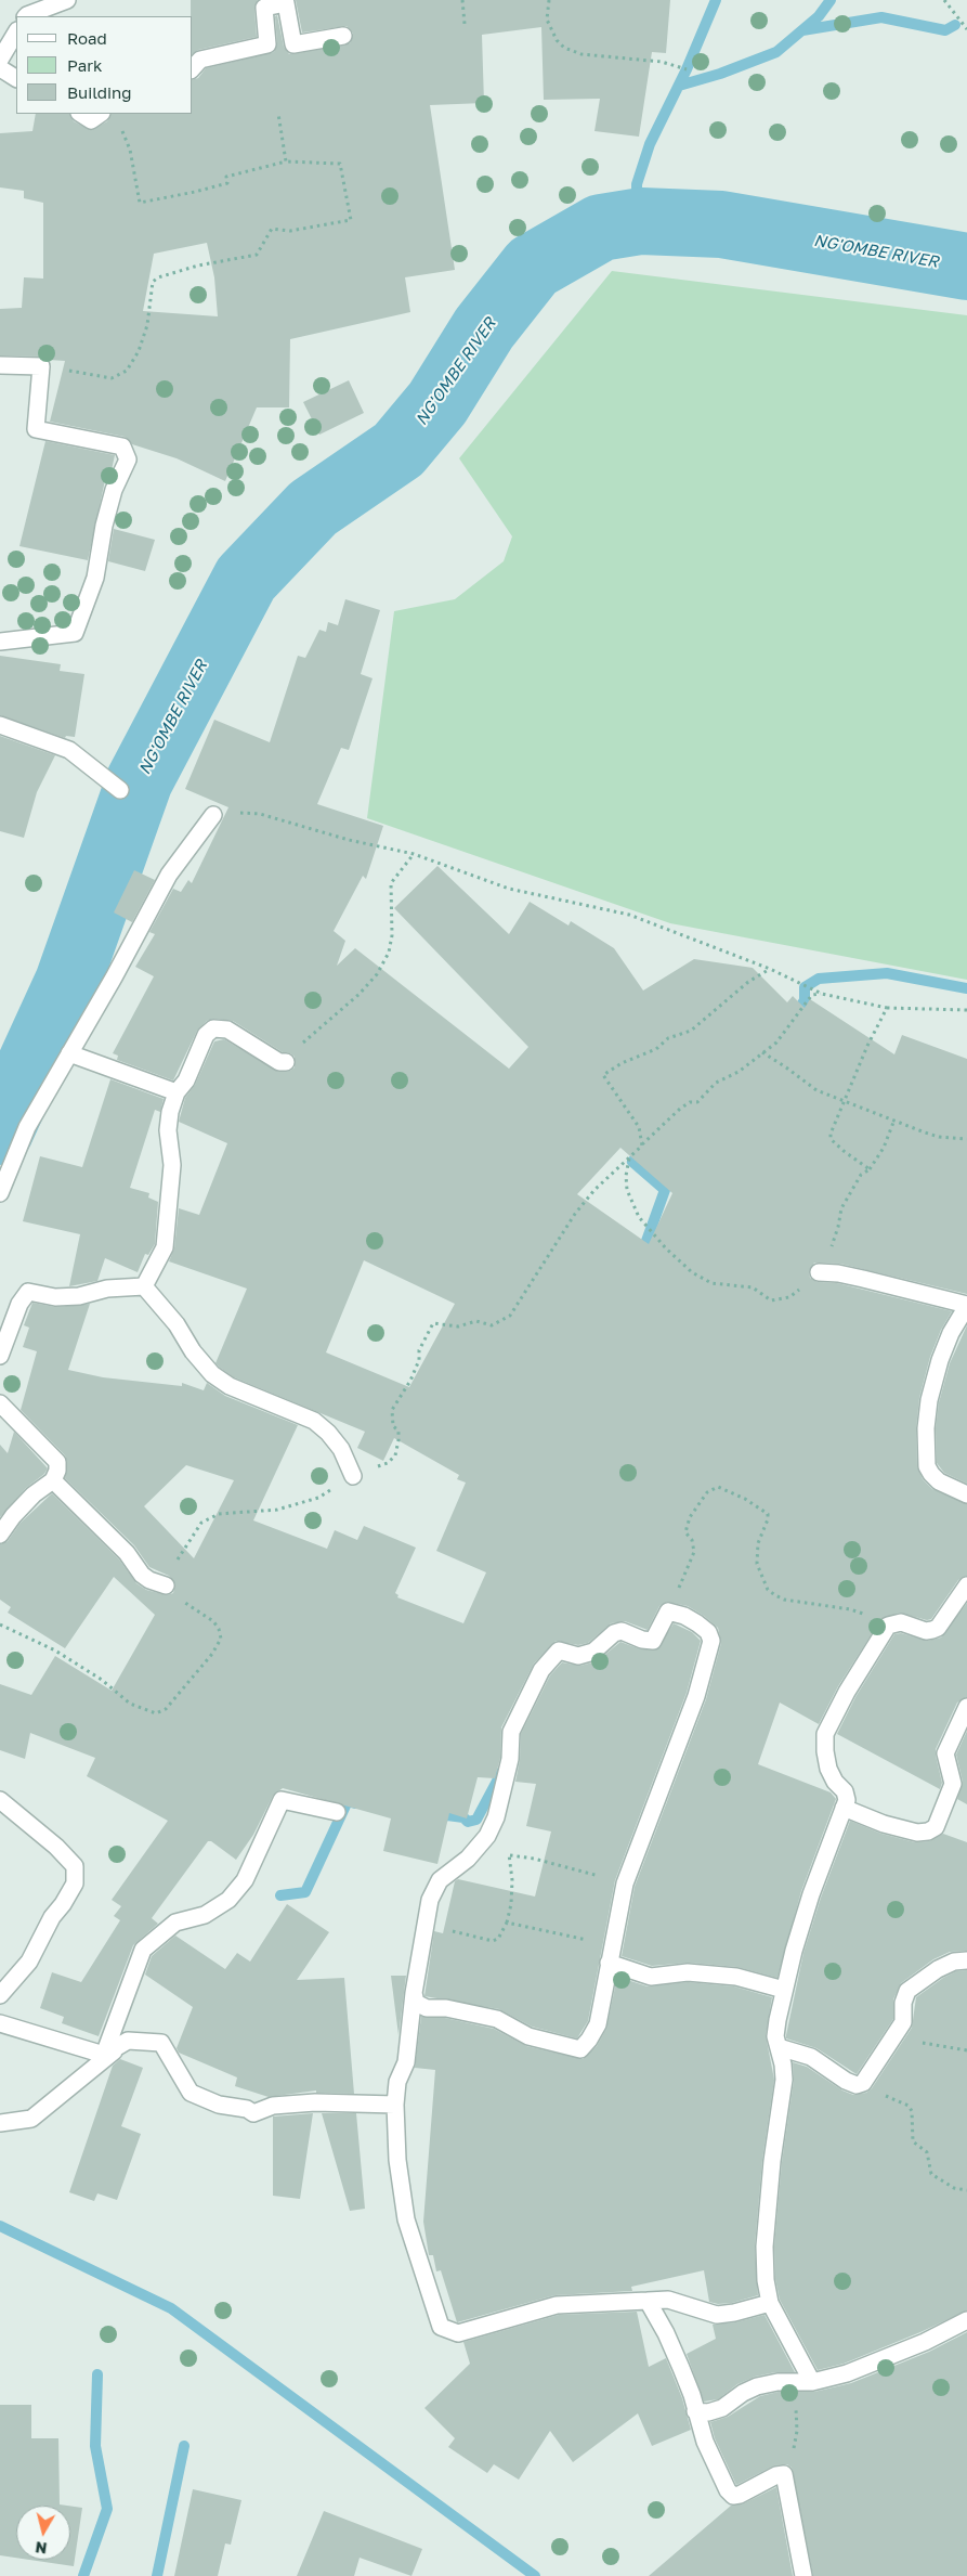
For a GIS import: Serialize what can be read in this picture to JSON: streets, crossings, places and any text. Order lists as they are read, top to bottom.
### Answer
{
  "water": ["NG'OMBE RIVER"],
  "legend": ["Road", "Park", "Building"],
  "north": "bottom"
}
